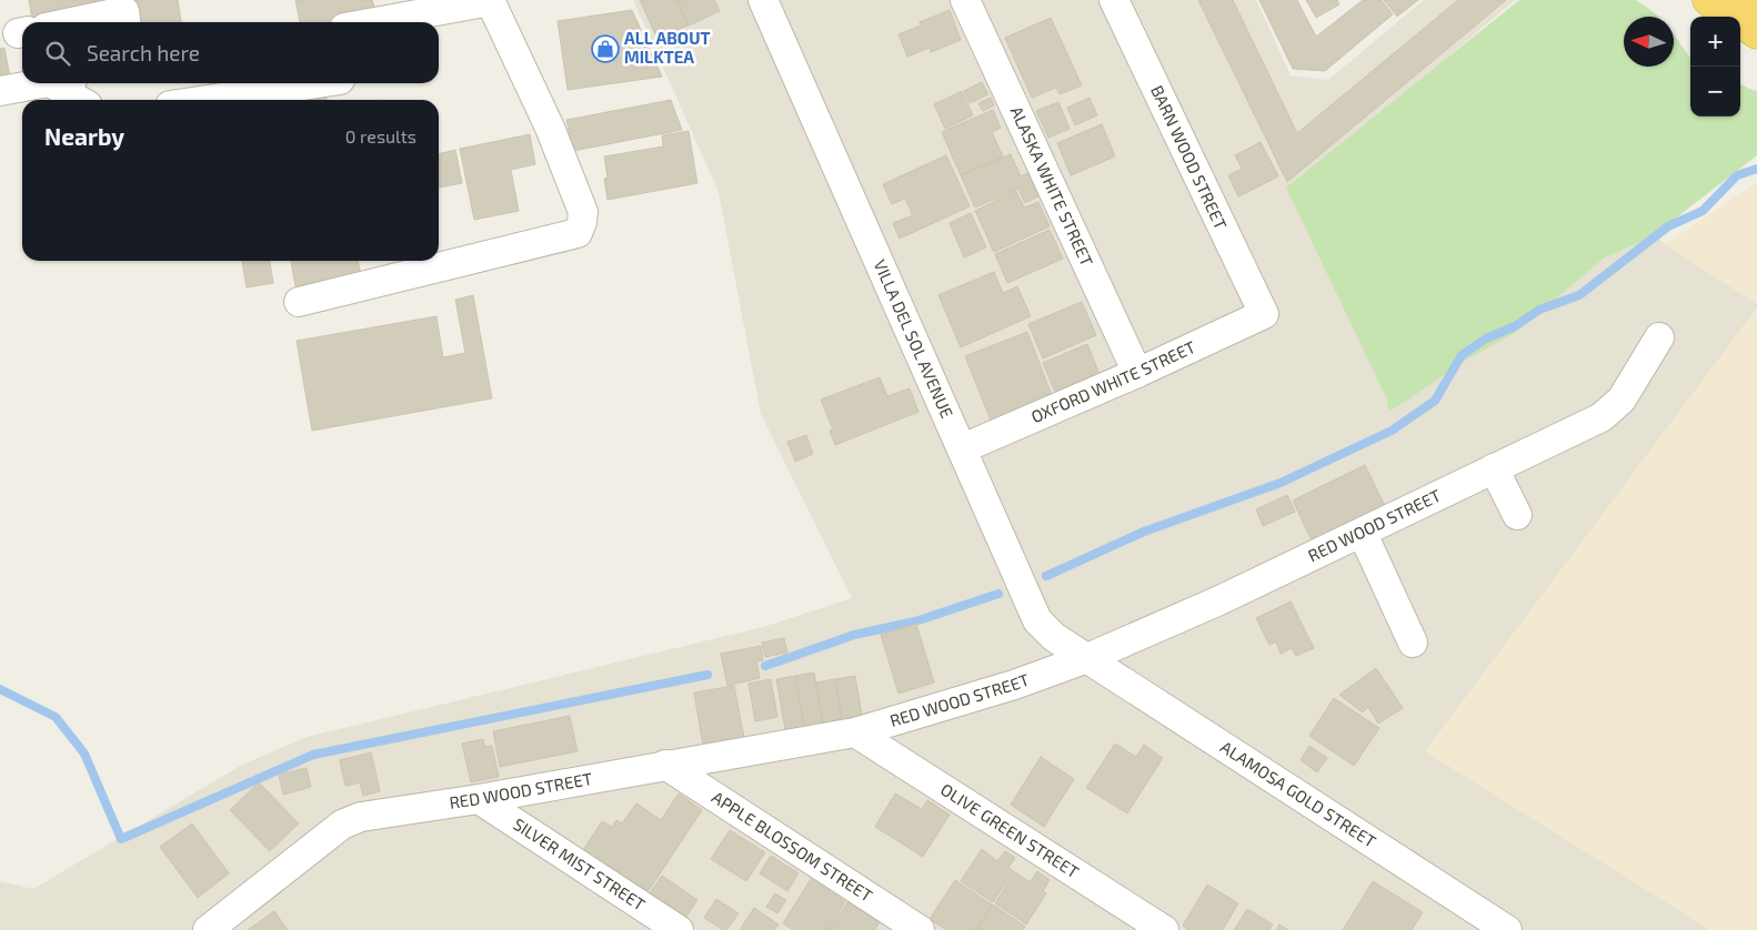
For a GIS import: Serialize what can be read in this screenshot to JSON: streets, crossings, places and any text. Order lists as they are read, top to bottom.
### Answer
{
  "streets": {
    "street": [
      "BARN WOOD STREET",
      "ALASKA WHITE STREET",
      "VILLA DEL SOL AVENUE",
      "OXFORD WHITE STREET",
      "RED WOOD STREET",
      "ALAMOSA GOLD STREET",
      "OLIVE GREEN STREET",
      "APPLE BLOSSOM STREET",
      "SILVER MIST STREET"
    ]
  },
  "crossings": [
    ["BARN WOOD STREET", "OXFORD WHITE STREET"],
    ["ALASKA WHITE STREET", "OXFORD WHITE STREET"],
    ["VILLA DEL SOL AVENUE", "OXFORD WHITE STREET"],
    ["VILLA DEL SOL AVENUE", "RED WOOD STREET"],
    ["VILLA DEL SOL AVENUE", "ALAMOSA GOLD STREET"],
    ["RED WOOD STREET", "ALAMOSA GOLD STREET"],
    ["RED WOOD STREET", "OLIVE GREEN STREET"],
    ["RED WOOD STREET", "APPLE BLOSSOM STREET"],
    ["RED WOOD STREET", "SILVER MIST STREET"]
  ],
  "places": {
    "shop": ["ALL ABOUT MILKTEA"]
  },
  "north": "left",
  "page": {
    "map_buttons": ["+", "−"],
    "search": "Search here",
    "heading": ["Nearby", "0 results"]
  }
}
